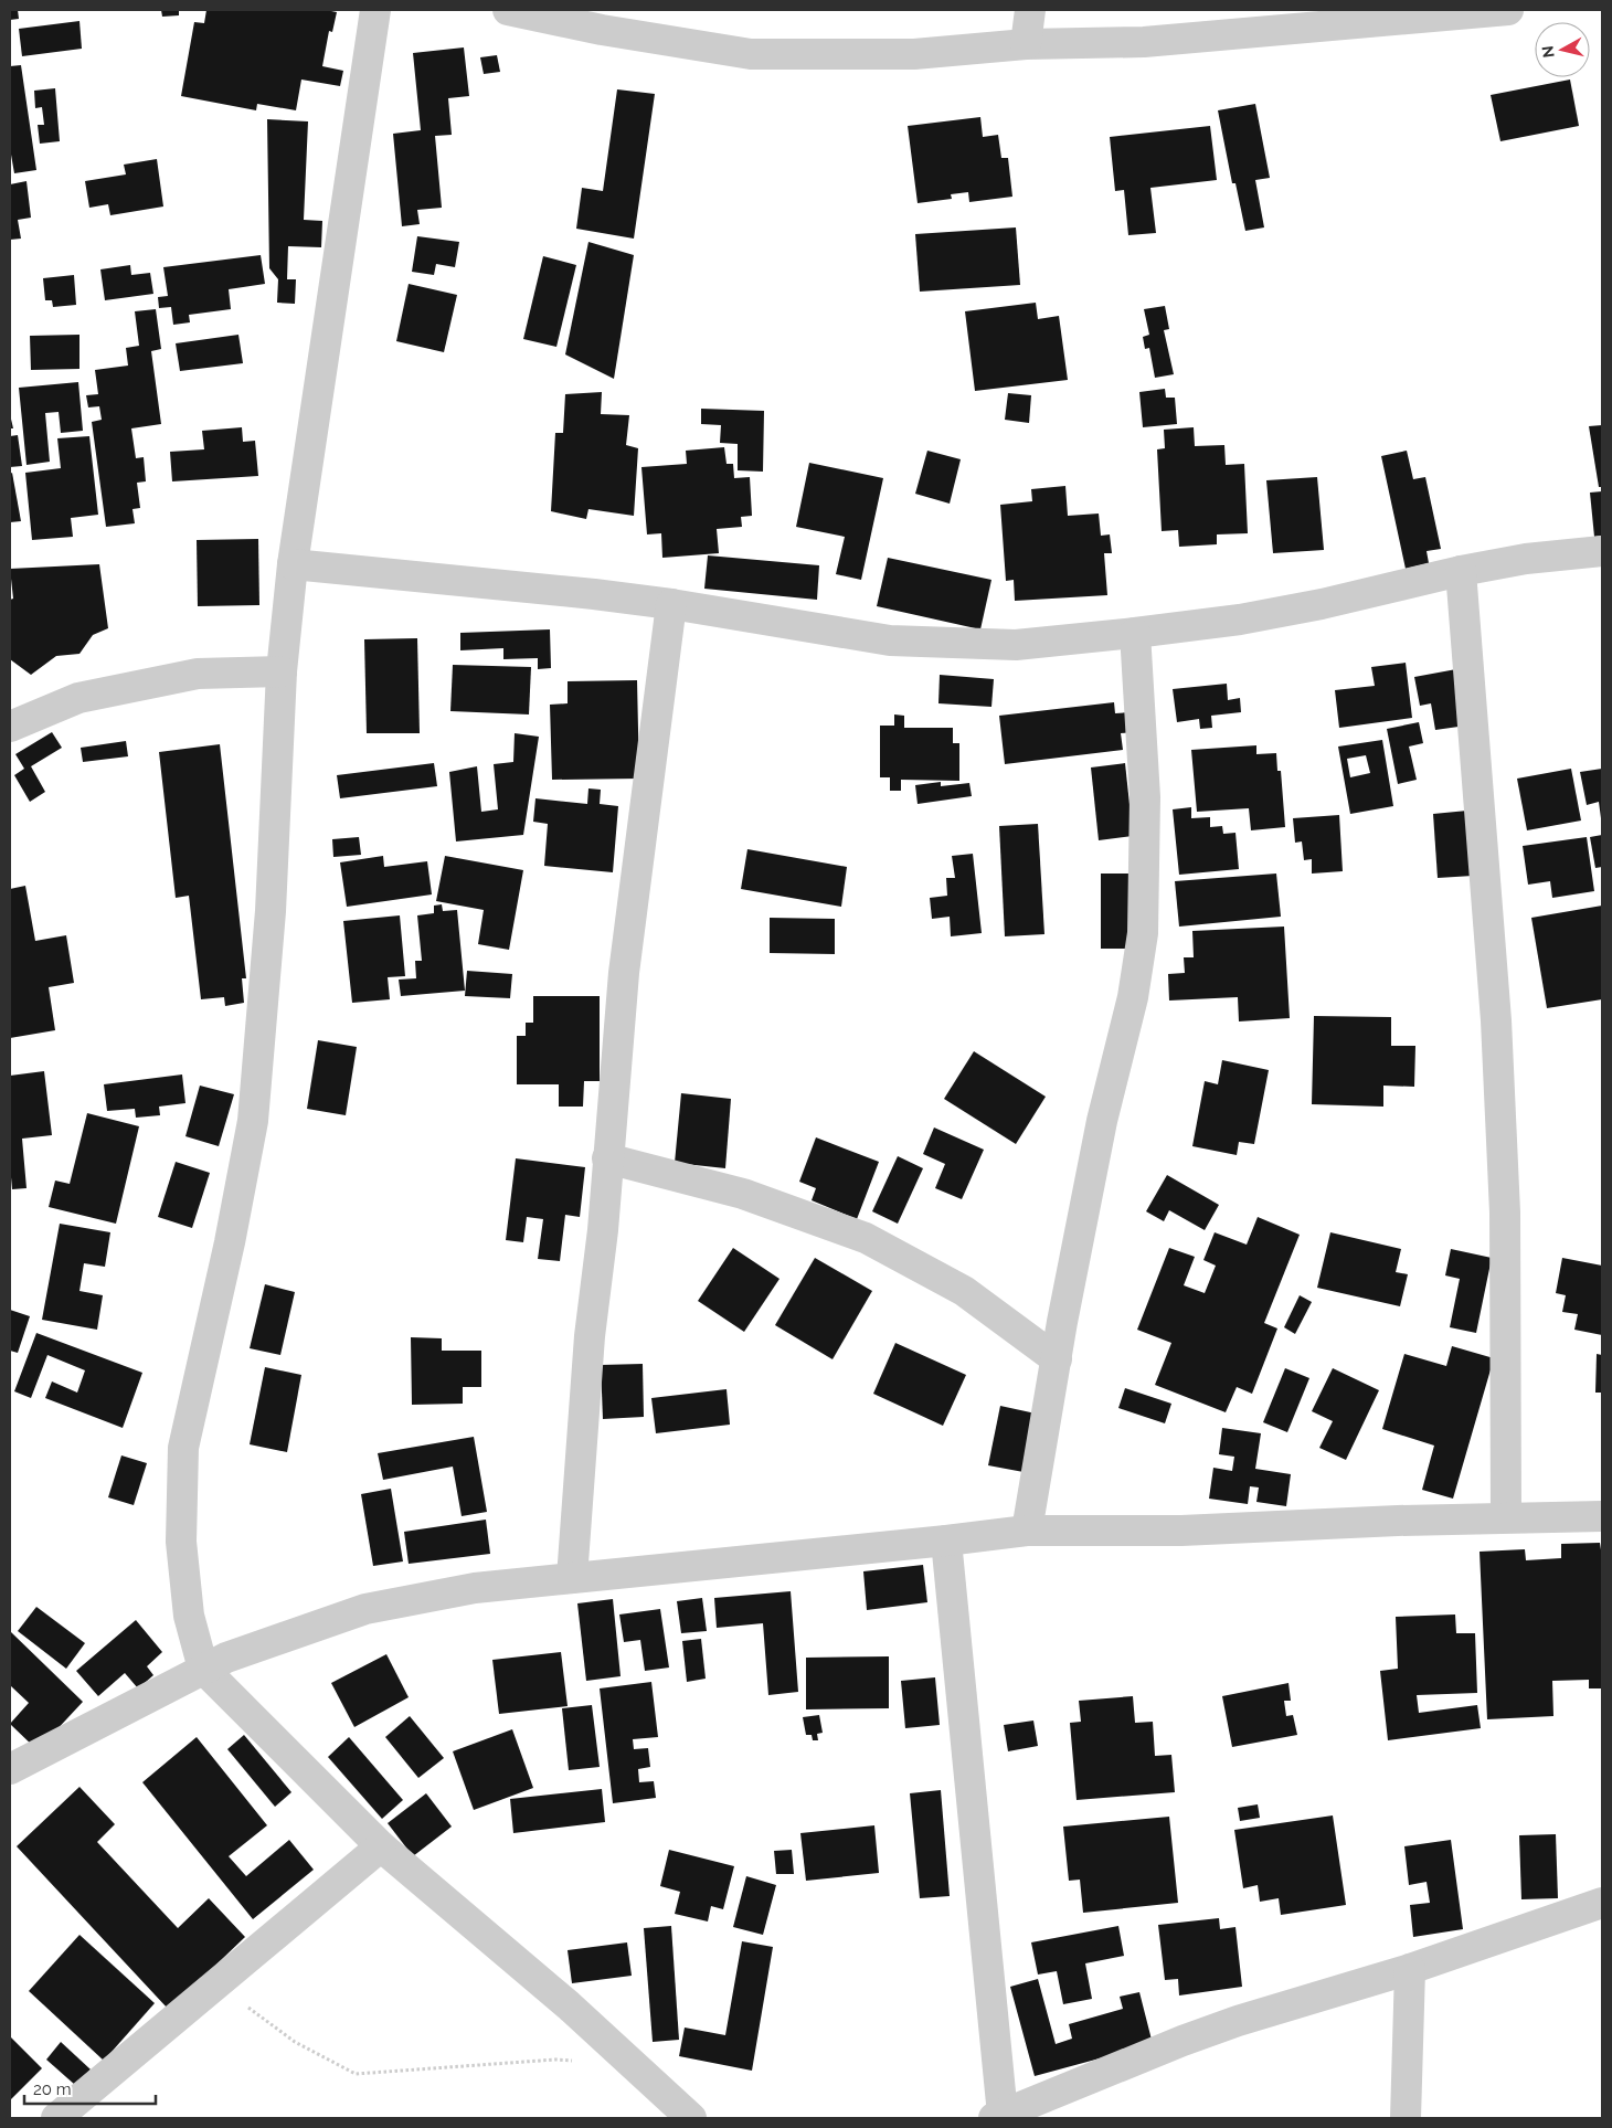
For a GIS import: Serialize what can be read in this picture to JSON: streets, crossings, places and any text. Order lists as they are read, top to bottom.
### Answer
{
  "scale_bar": "20 m",
  "north": "left"
}
